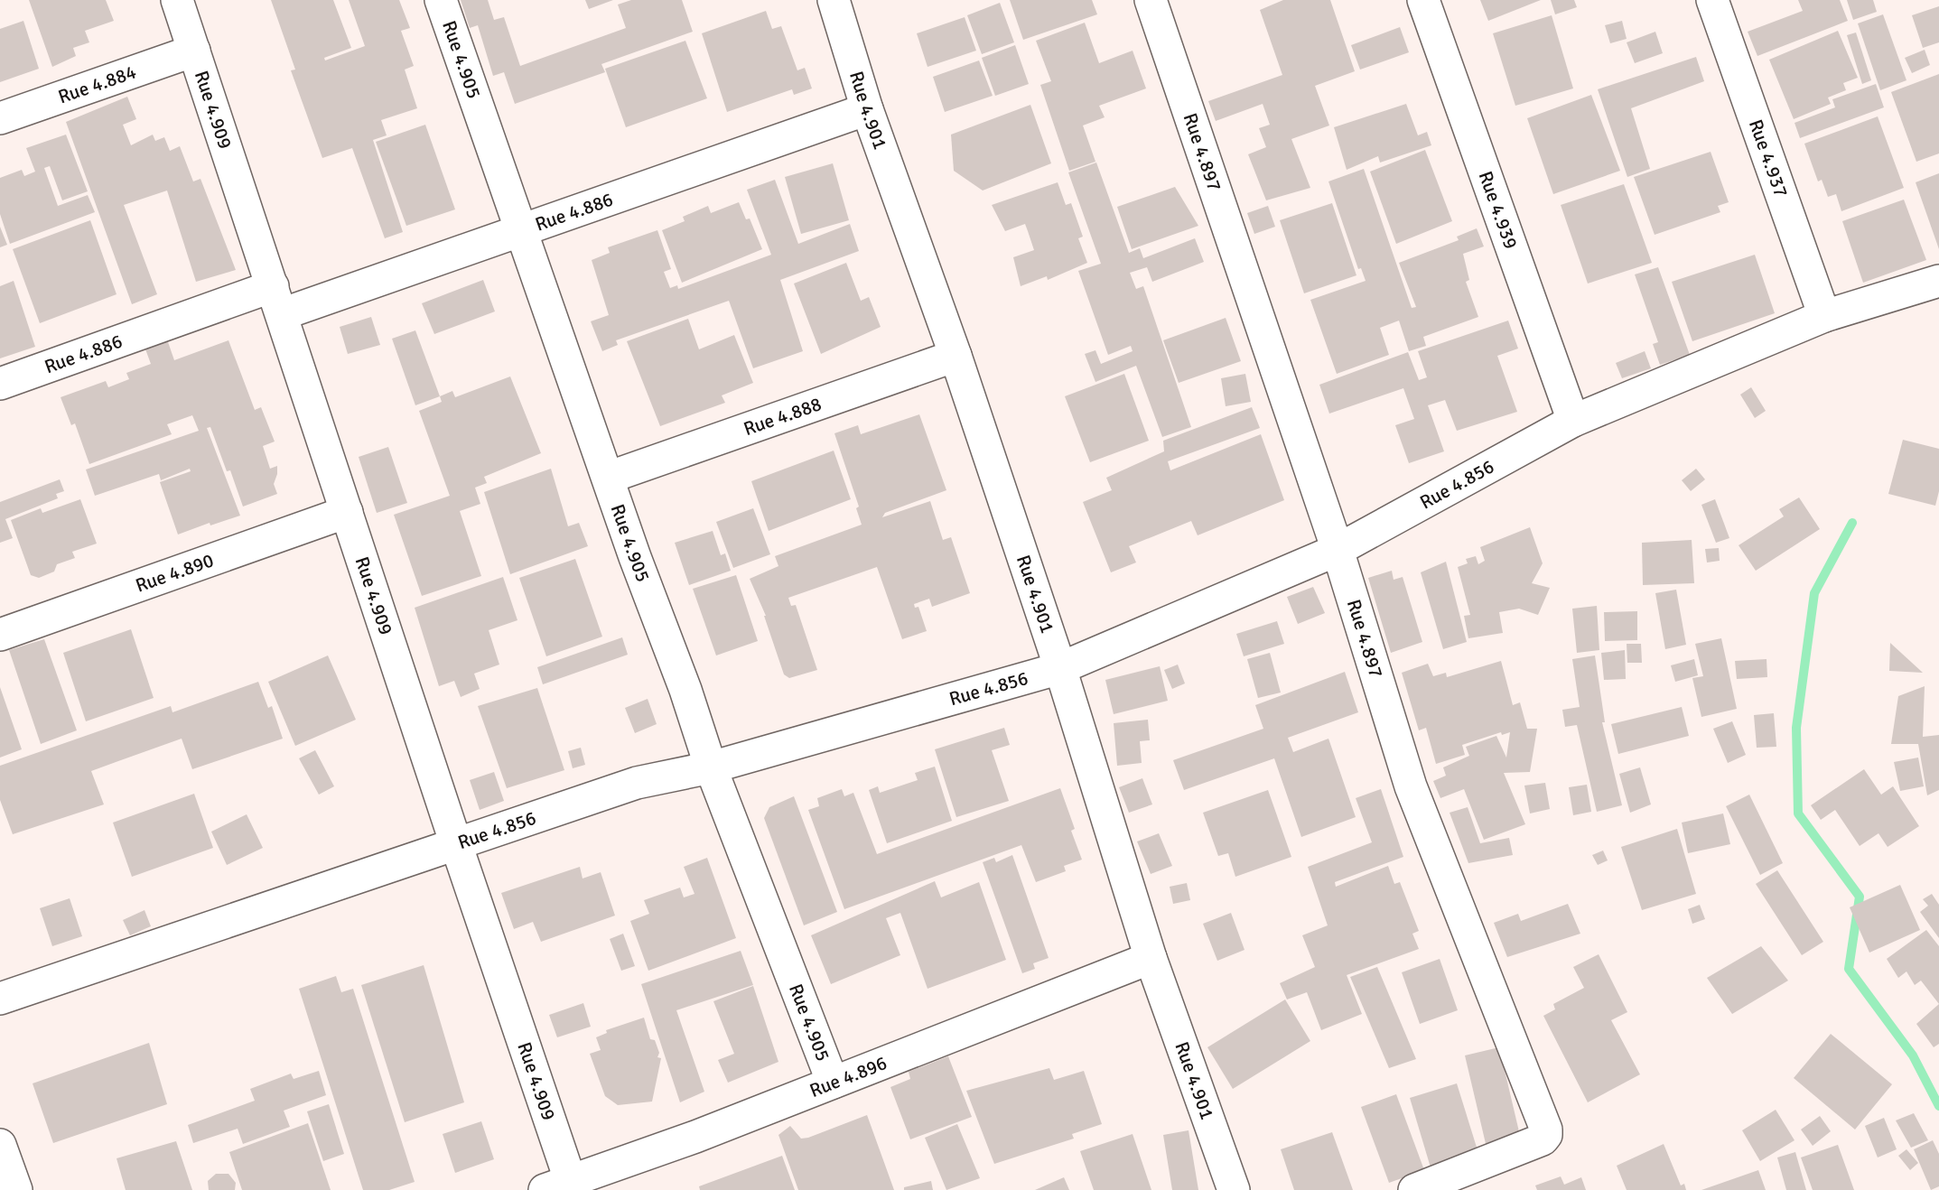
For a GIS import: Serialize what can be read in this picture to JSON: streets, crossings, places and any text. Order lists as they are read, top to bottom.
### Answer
{
  "streets": {
    "street": [
      "Rue 4.905",
      "Rue 4.884",
      "Rue 4.909",
      "Rue 4.901",
      "Rue 4.897",
      "Rue 4.937",
      "Rue 4.939",
      "Rue 4.886",
      "Rue 4.888",
      "Rue 4.856",
      "Rue 4.890",
      "Rue 4.896"
    ]
  },
  "crossings": [
    ["Rue 4.905", "Rue 4.886"],
    ["Rue 4.905", "Rue 4.888"],
    ["Rue 4.905", "Rue 4.856"],
    ["Rue 4.905", "Rue 4.896"],
    ["Rue 4.884", "Rue 4.909"],
    ["Rue 4.909", "Rue 4.886"],
    ["Rue 4.909", "Rue 4.856"],
    ["Rue 4.909", "Rue 4.890"],
    ["Rue 4.909", "Rue 4.896"],
    ["Rue 4.901", "Rue 4.886"],
    ["Rue 4.901", "Rue 4.888"],
    ["Rue 4.901", "Rue 4.856"],
    ["Rue 4.901", "Rue 4.896"],
    ["Rue 4.897", "Rue 4.856"],
    ["Rue 4.937", "Rue 4.856"],
    ["Rue 4.939", "Rue 4.856"]
  ]
}
